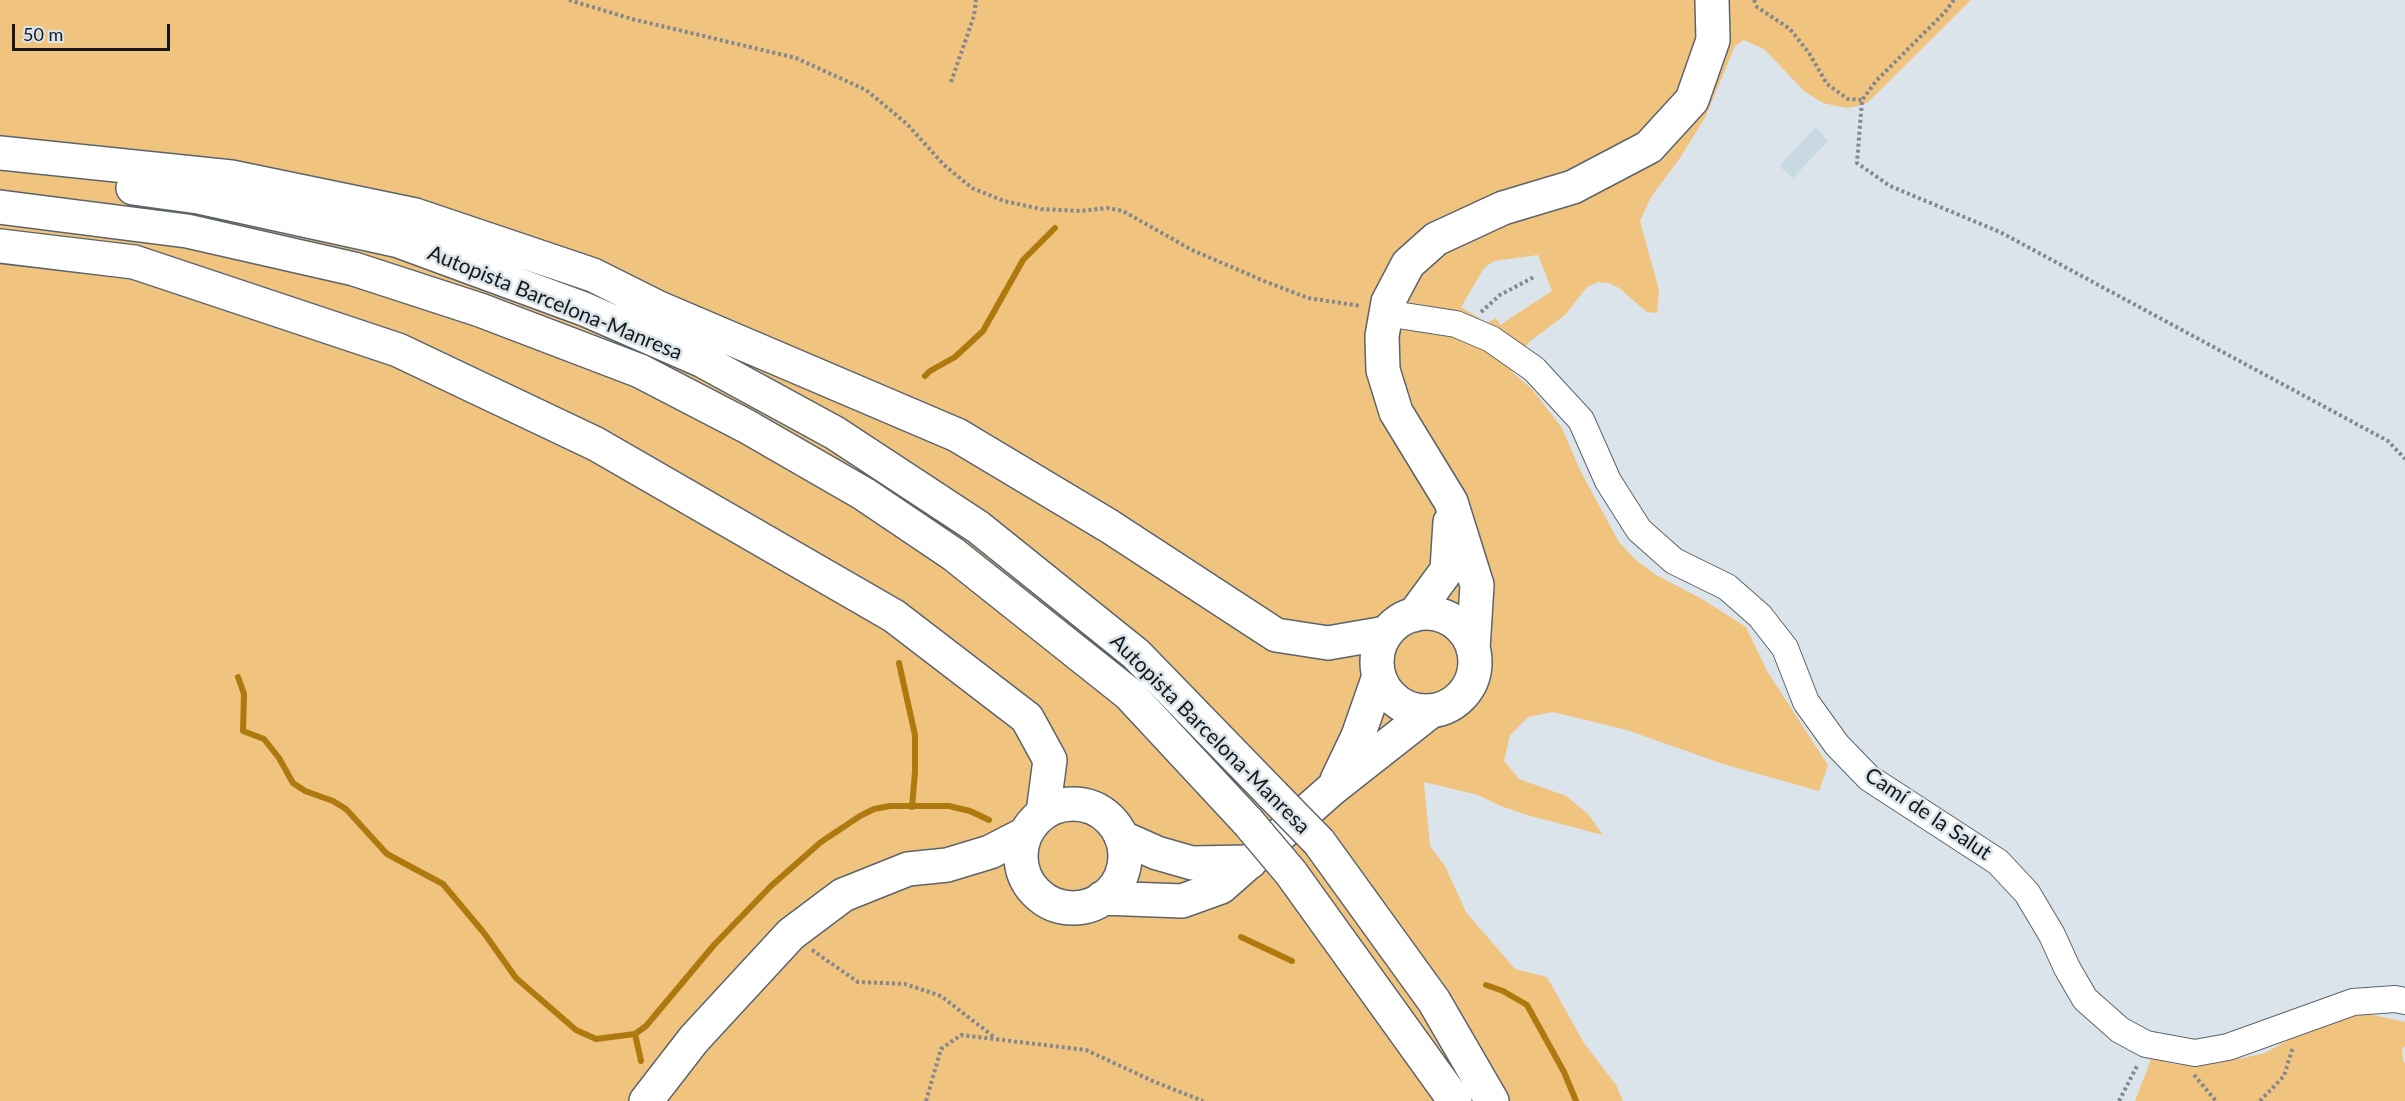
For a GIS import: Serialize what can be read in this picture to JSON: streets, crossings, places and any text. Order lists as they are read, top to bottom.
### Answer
{
  "streets": {
    "main road": ["Autopista Barcelona-Manresa"],
    "street": ["Camí de la Salut"]
  },
  "scale_bar": "50 m"
}
